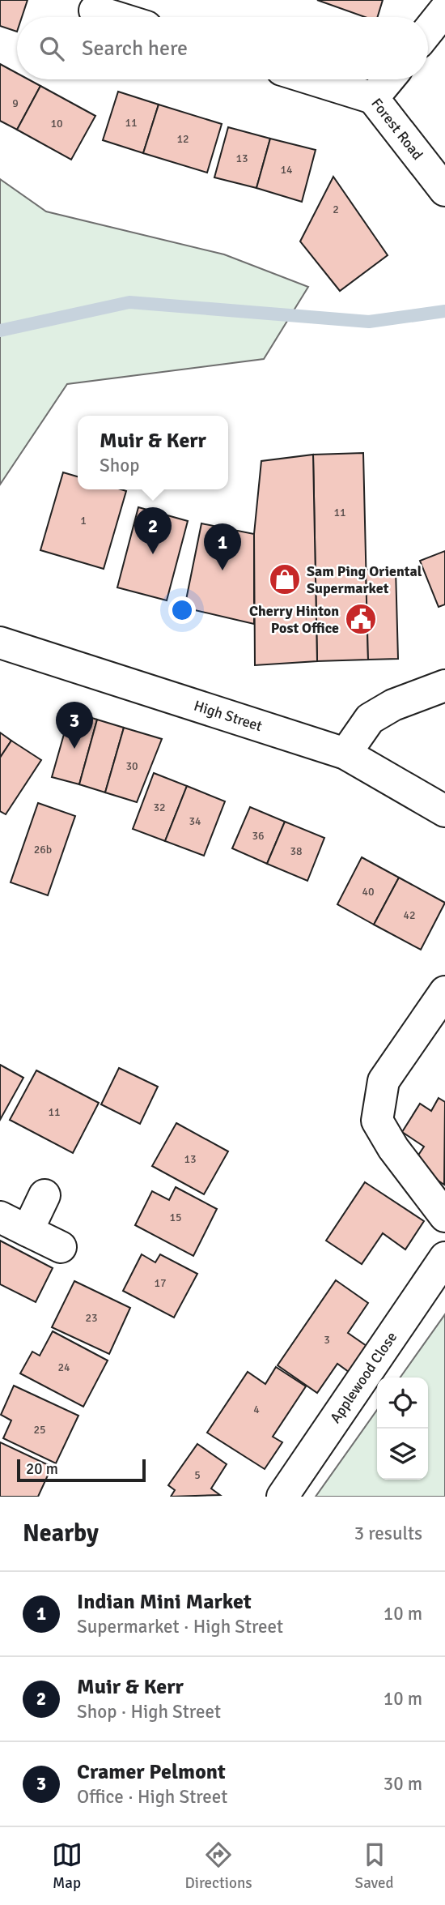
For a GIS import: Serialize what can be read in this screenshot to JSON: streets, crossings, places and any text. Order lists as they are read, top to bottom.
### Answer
{
  "streets": {
    "street": ["Forest Road", "High Street", "Applewood Close"]
  },
  "places": {
    "shop": ["Sam Ping Oriental Supermarket"],
    "public building": ["Cherry Hinton Post Office"]
  },
  "house_numbers": [
    "9",
    "11",
    "10",
    "12",
    "13",
    "14",
    "2",
    "11",
    "1",
    "30",
    "32",
    "34",
    "36",
    "26b",
    "38",
    "40",
    "42",
    "11",
    "13",
    "15",
    "17",
    "23",
    "3",
    "24",
    "4",
    "25",
    "5"
  ],
  "scale_bar": "20 m",
  "page": {
    "search": "Search here",
    "popup": ["Muir & Kerr", "Shop"],
    "pins": ["2", "1", "3"],
    "scale": "20 m",
    "heading": ["Nearby", "3 results"],
    "list": [
      {
        "mark": "1",
        "name": "Indian Mini Market",
        "note": "Supermarket · High Street",
        "value": "10 m"
      },
      {
        "mark": "2",
        "name": "Muir & Kerr",
        "note": "Shop · High Street",
        "value": "10 m"
      },
      {
        "mark": "3",
        "name": "Cramer Pelmont",
        "note": "Office · High Street",
        "value": "30 m"
      }
    ],
    "nav": ["Map", "Directions", "Saved"]
  }
}
